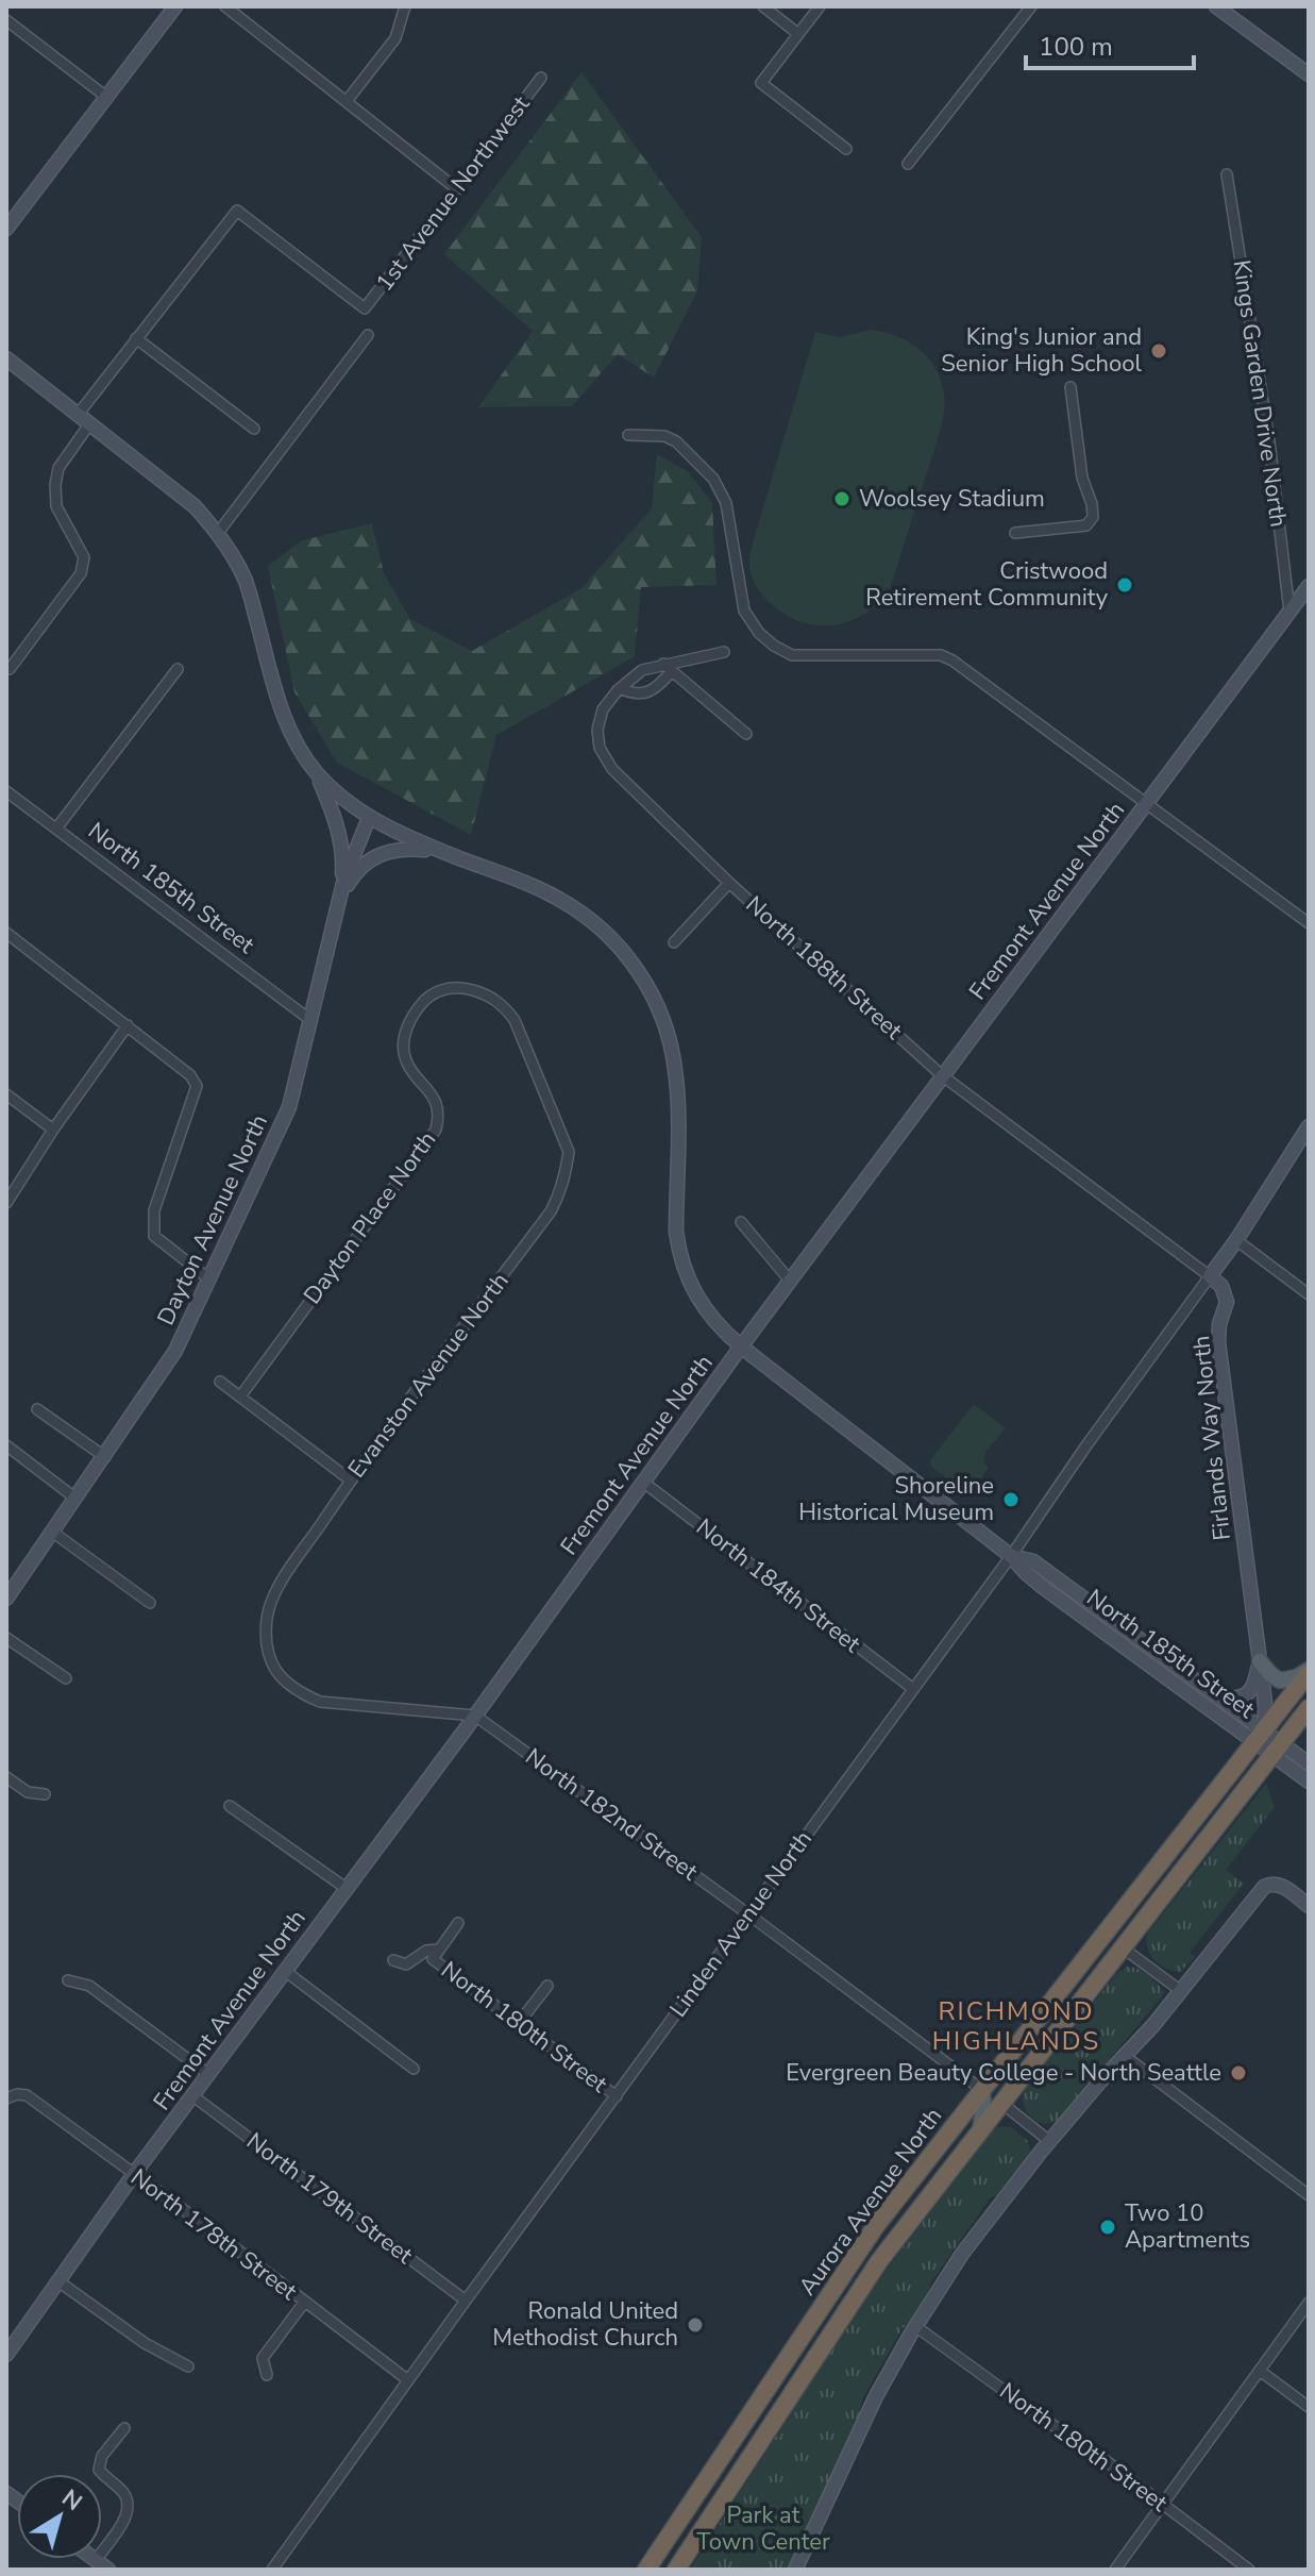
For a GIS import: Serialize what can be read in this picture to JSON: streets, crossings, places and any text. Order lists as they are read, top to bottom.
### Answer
{
  "streets": {
    "highway": ["Aurora Avenue North"],
    "street": [
      "1st Avenue Northwest",
      "Kings Garden Drive North",
      "North 185th Street",
      "Fremont Avenue North",
      "North 188th Street",
      "Dayton Place North",
      "Dayton Avenue North",
      "Evanston Avenue North",
      "Firlands Way North",
      "North 184th Street",
      "North 182nd Street",
      "Linden Avenue North",
      "North 180th Street",
      "North 179th Street",
      "North 178th Street"
    ]
  },
  "crossings": [
    ["Kings Garden Drive North", "Fremont Avenue North"],
    ["North 185th Street", "Fremont Avenue North"],
    ["North 185th Street", "Dayton Avenue North"],
    ["North 185th Street", "Firlands Way North"],
    ["North 185th Street", "Linden Avenue North"],
    ["North 185th Street", "Aurora Avenue North"],
    ["Fremont Avenue North", "North 188th Street"],
    ["Fremont Avenue North", "Evanston Avenue North"],
    ["Fremont Avenue North", "North 184th Street"],
    ["Fremont Avenue North", "North 182nd Street"],
    ["Fremont Avenue North", "North 179th Street"],
    ["Fremont Avenue North", "North 178th Street"],
    ["North 188th Street", "Firlands Way North"],
    ["North 188th Street", "Linden Avenue North"],
    ["Dayton Place North", "Evanston Avenue North"],
    ["Evanston Avenue North", "North 182nd Street"],
    ["Firlands Way North", "Linden Avenue North"],
    ["Firlands Way North", "Aurora Avenue North"],
    ["North 184th Street", "Linden Avenue North"],
    ["North 182nd Street", "Linden Avenue North"],
    ["North 182nd Street", "Aurora Avenue North"],
    ["Linden Avenue North", "North 180th Street"],
    ["Linden Avenue North", "North 179th Street"],
    ["Linden Avenue North", "North 178th Street"]
  ],
  "districts": ["RICHMOND HIGHLANDS"],
  "parks": ["Park at Town Center"],
  "places": [
    "King's Junior and Senior High School",
    "Woolsey Stadium",
    "Cristwood Retirement Community",
    "Shoreline Historical Museum",
    "Evergreen Beauty College - North Seattle",
    "Two 10 Apartments",
    "Ronald United Methodist Church"
  ],
  "scale_bar": "100 m",
  "north": "top right"
}
